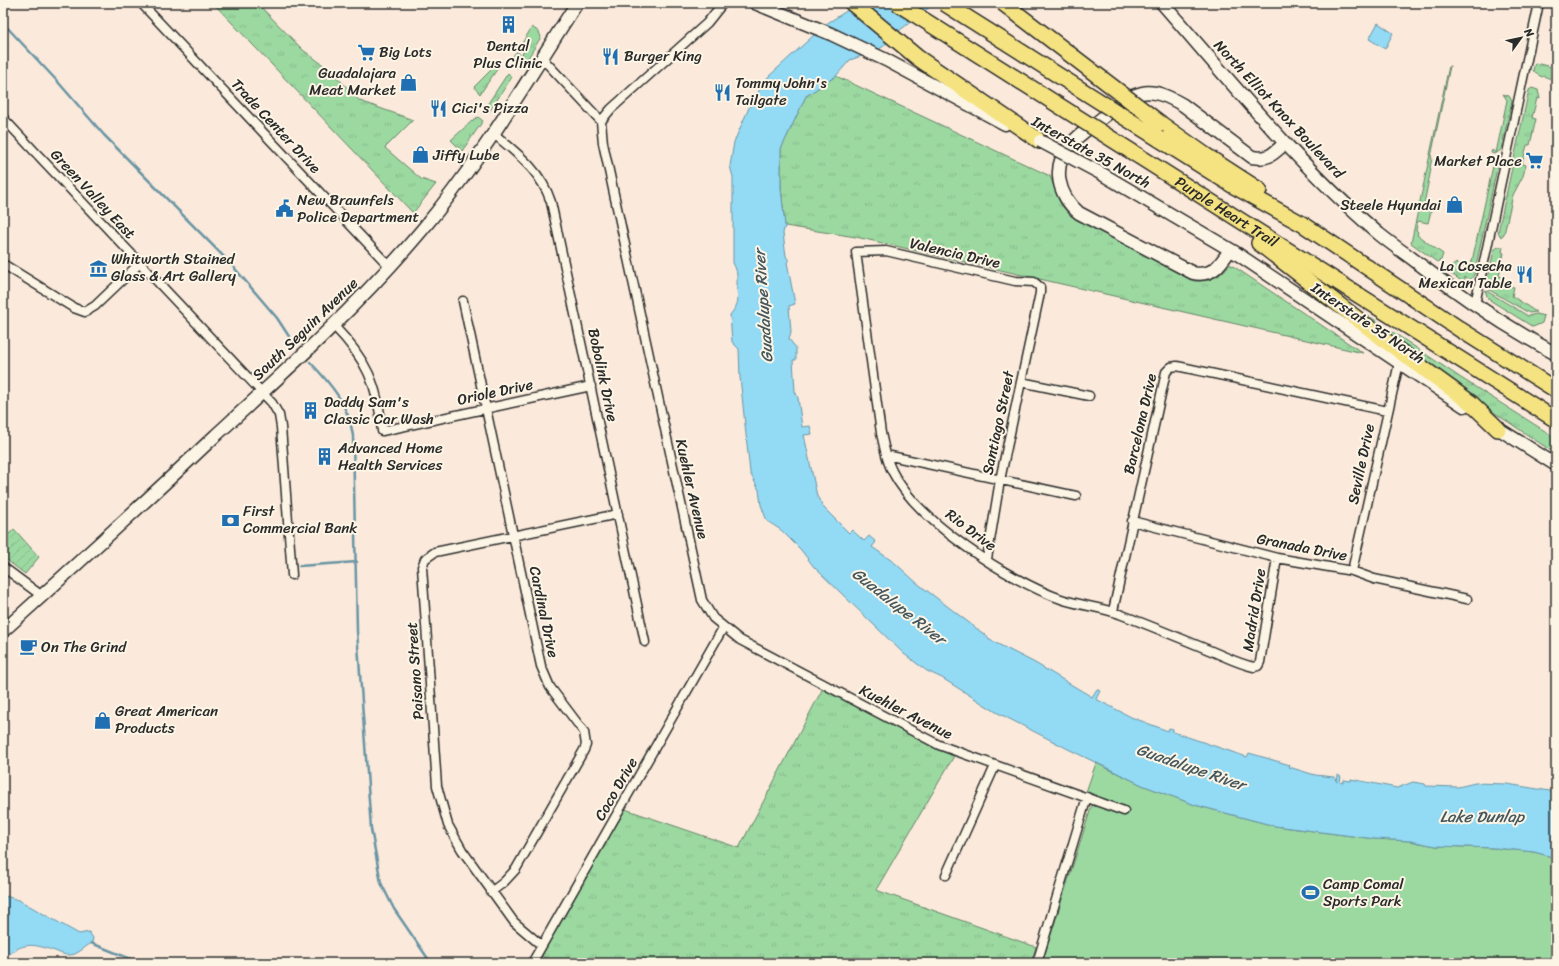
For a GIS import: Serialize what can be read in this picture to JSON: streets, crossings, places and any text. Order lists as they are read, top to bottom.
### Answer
{
  "streets": {
    "highway": ["Purple Heart Trail"],
    "main road": ["North Elliot Knox Boulevard", "Interstate 35 North", "South Seguin Avenue"],
    "street": [
      "Trade Center Drive",
      "Green Valley East",
      "Valencia Drive",
      "Bobolink Drive",
      "Oriole Drive",
      "Santiago Street",
      "Barcelona Drive",
      "Seville Drive",
      "Kuehler Avenue",
      "Rio Drive",
      "Granada Drive",
      "Madrid Drive",
      "Cardinal Drive",
      "Paisano Street",
      "Coco Drive"
    ]
  },
  "crossings": [
    ["Trade Center Drive", "South Seguin Avenue"],
    ["Interstate 35 North", "Seville Drive"],
    ["Green Valley East", "South Seguin Avenue"],
    ["Valencia Drive", "Santiago Street"],
    ["Valencia Drive", "Rio Drive"],
    ["South Seguin Avenue", "Bobolink Drive"],
    ["South Seguin Avenue", "Oriole Drive"],
    ["Bobolink Drive", "Oriole Drive"],
    ["Bobolink Drive", "Paisano Street"],
    ["Oriole Drive", "Cardinal Drive"],
    ["Santiago Street", "Rio Drive"],
    ["Barcelona Drive", "Seville Drive"],
    ["Barcelona Drive", "Rio Drive"],
    ["Barcelona Drive", "Granada Drive"],
    ["Seville Drive", "Granada Drive"],
    ["Kuehler Avenue", "Coco Drive"],
    ["Rio Drive", "Madrid Drive"],
    ["Granada Drive", "Madrid Drive"],
    ["Cardinal Drive", "Paisano Street"],
    ["Paisano Street", "Coco Drive"]
  ],
  "water": ["Guadalupe River", "Lake Dunlap"],
  "places": {
    "building": ["Dental Plus Clinic", "Daddy Sam's Classic Car Wash", "Advanced Home Health Services"],
    "supermarket": ["Big Lots", "Market Place"],
    "restaurant": [
      "Burger King",
      "Tommy John's Tailgate",
      "Cici's Pizza",
      "La Cosecha Mexican Table"
    ],
    "shop": [
      "Guadalajara Meat Market",
      "Jiffy Lube",
      "Steele Hyundai",
      "Great American Products"
    ],
    "public building": ["New Braunfels Police Department"],
    "museum": ["Whitworth Stained Glass & Art Gallery"],
    "bank": ["First Commercial Bank"],
    "cafe": ["On The Grind"],
    "sports": ["Camp Comal Sports Park"]
  },
  "north": "top right"
}
